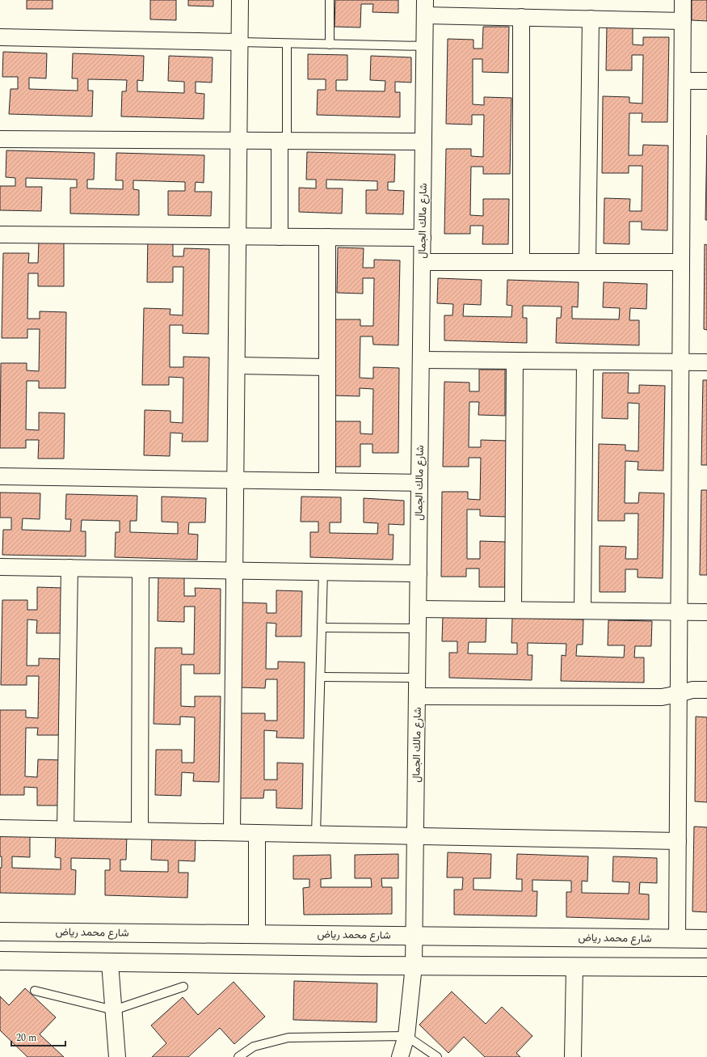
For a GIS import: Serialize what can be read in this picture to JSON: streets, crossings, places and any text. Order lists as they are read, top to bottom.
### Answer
{
  "streets": {
    "street": ["شارع مالك الجمال", "شارع محمد رياض"]
  },
  "crossings": [
    ["شارع مالك الجمال", "شارع محمد رياض"]
  ],
  "scale_bar": "20 m"
}
